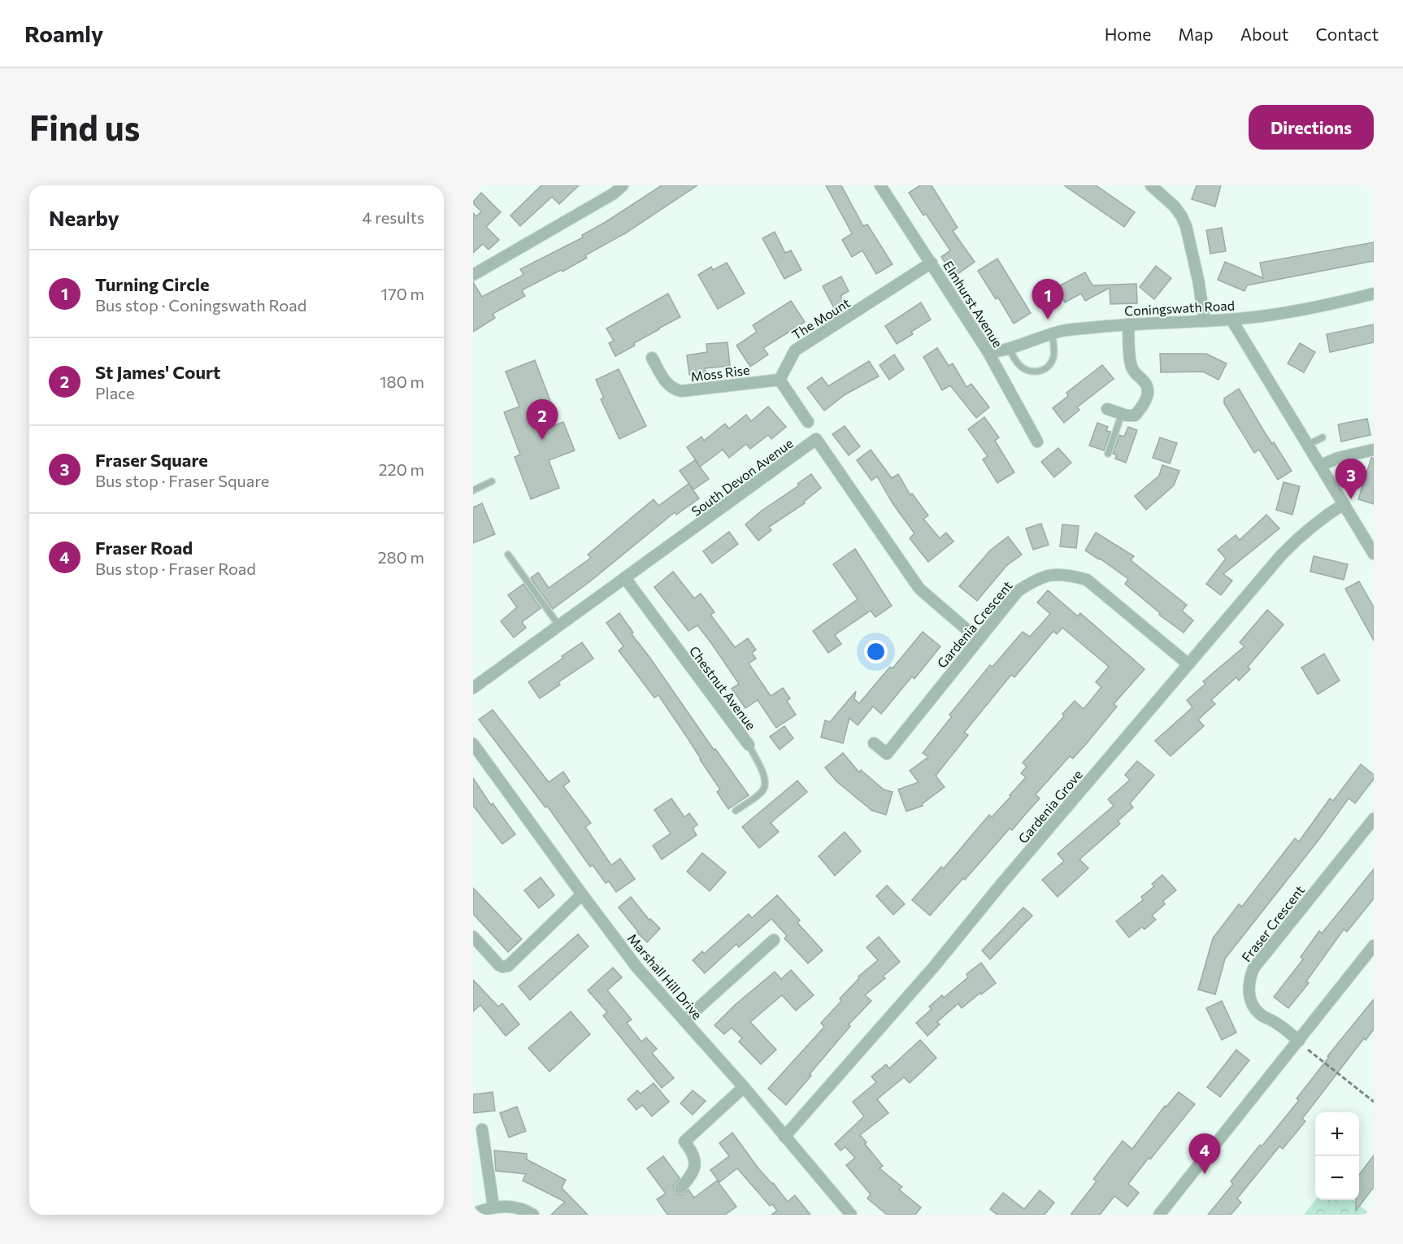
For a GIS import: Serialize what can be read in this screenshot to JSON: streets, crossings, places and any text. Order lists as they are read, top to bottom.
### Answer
{
  "streets": {
    "street": [
      "Elmhurst Avenue",
      "Coningswath Road",
      "The Mount",
      "Moss Rise",
      "South Devon Avenue",
      "Gardenia Crescent",
      "Chestnut Avenue",
      "Gardenia Grove",
      "Fraser Crescent",
      "Marshall Hill Drive"
    ]
  },
  "crossings": [
    ["Elmhurst Avenue", "Coningswath Road"],
    ["Elmhurst Avenue", "The Mount"],
    ["The Mount", "Moss Rise"],
    ["South Devon Avenue", "Gardenia Crescent"],
    ["South Devon Avenue", "Chestnut Avenue"],
    ["Gardenia Crescent", "Gardenia Grove"],
    ["Gardenia Grove", "Marshall Hill Drive"]
  ],
  "page": {
    "header": "Roamly",
    "nav": [
      "Home",
      "Map",
      "About",
      "Contact"
    ],
    "buttons": "Directions",
    "title": "Find us",
    "heading": ["Nearby", "4 results"],
    "list": [
      {
        "mark": "1",
        "name": "Turning Circle",
        "note": "Bus stop · Coningswath Road",
        "value": "170 m"
      },
      {
        "mark": "2",
        "name": "St James' Court",
        "note": "Place",
        "value": "180 m"
      },
      {
        "mark": "3",
        "name": "Fraser Square",
        "note": "Bus stop · Fraser Square",
        "value": "220 m"
      },
      {
        "mark": "4",
        "name": "Fraser Road",
        "note": "Bus stop · Fraser Road",
        "value": "280 m"
      }
    ],
    "pins": [
      "1",
      "2",
      "3",
      "4"
    ],
    "map_buttons": ["+", "−"]
  }
}
